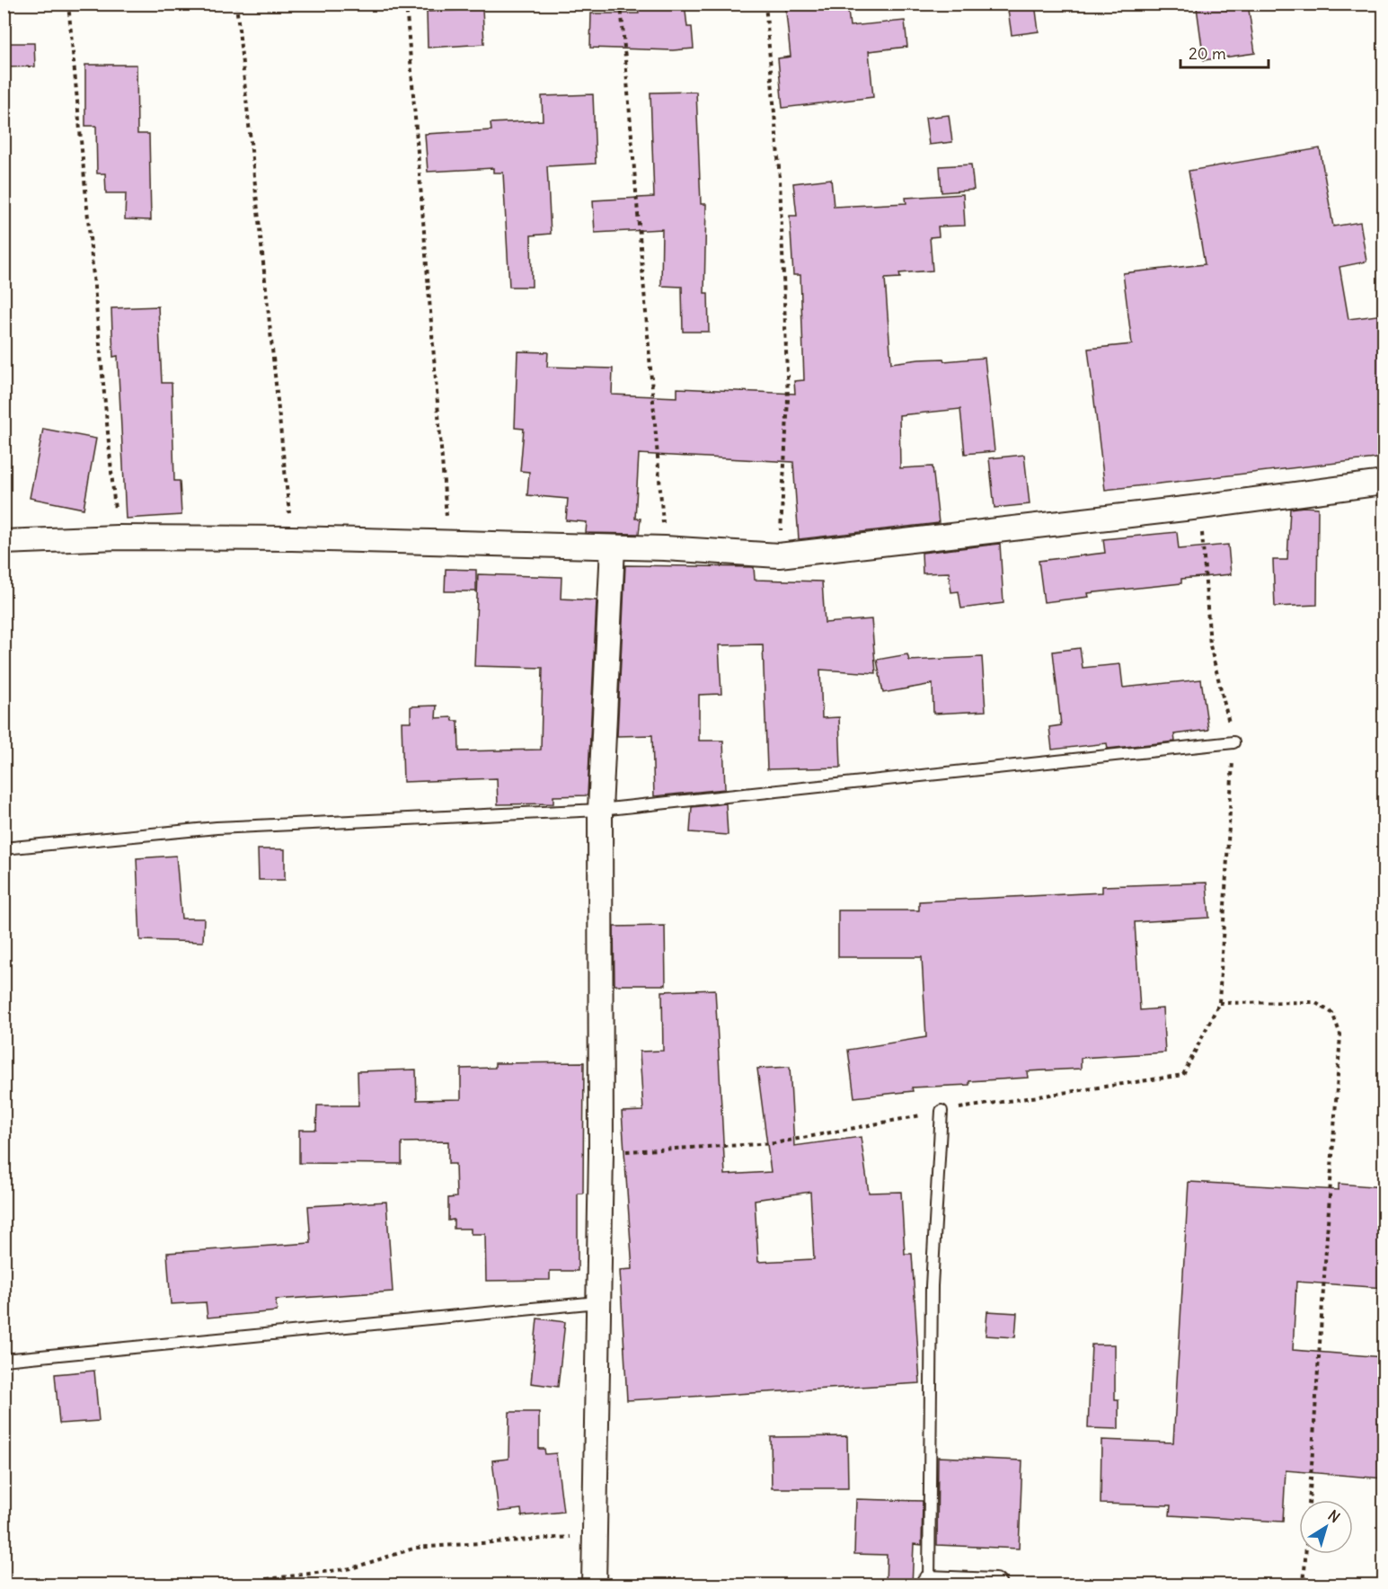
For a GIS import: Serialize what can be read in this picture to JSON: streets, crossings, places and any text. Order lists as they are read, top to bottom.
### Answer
{
  "scale_bar": "20 m",
  "north": "top right"
}
